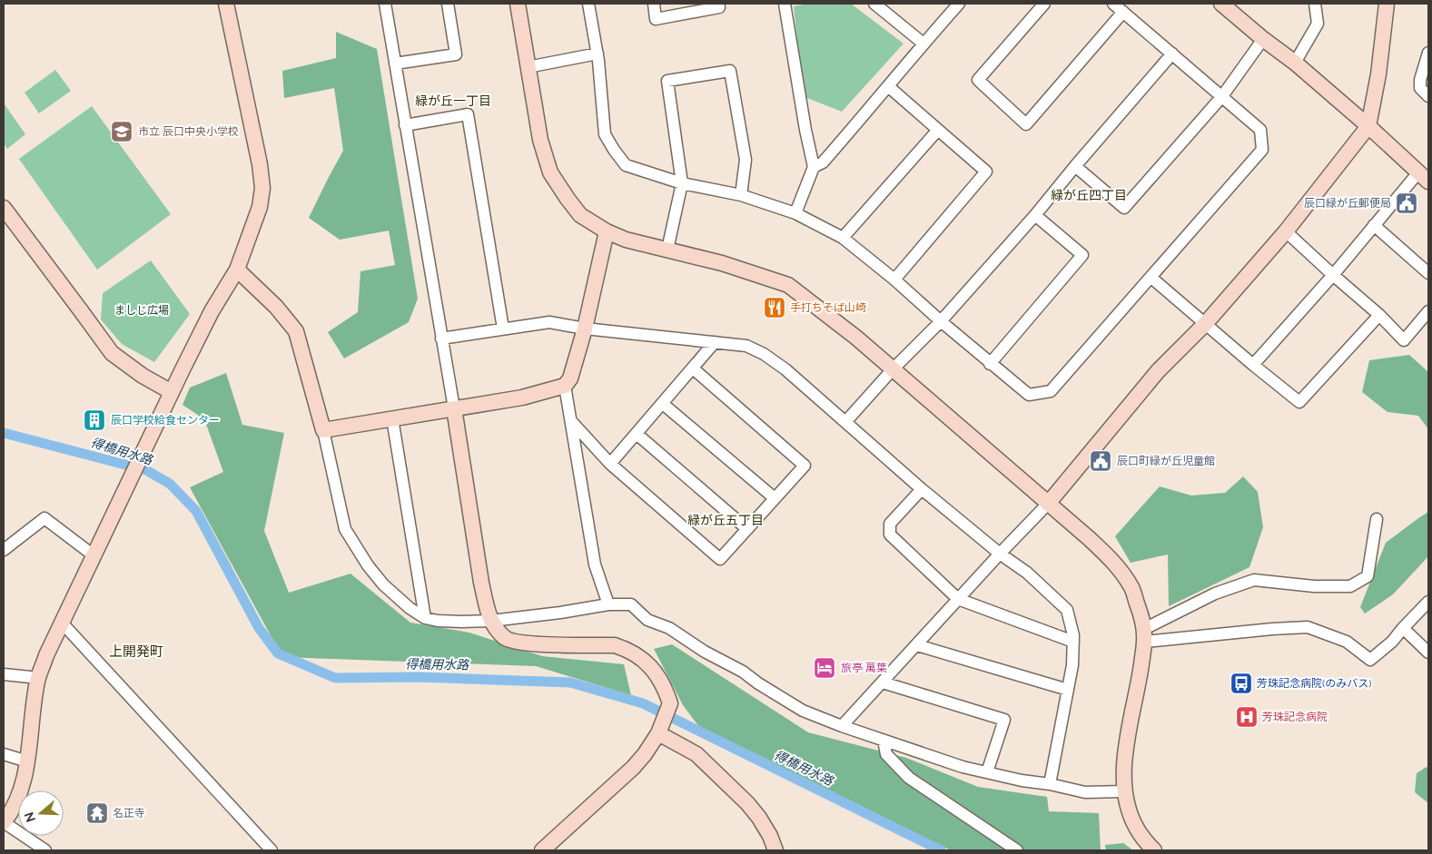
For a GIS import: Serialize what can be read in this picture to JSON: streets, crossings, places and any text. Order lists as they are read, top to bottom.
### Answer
{
  "districts": [
    "緑が丘一丁目",
    "緑が丘四丁目",
    "緑が丘五丁目",
    "上開発町"
  ],
  "water": ["得橋用水路"],
  "parks": ["ましじ広場"],
  "places": {
    "school or university": ["市立 辰口中央小学校"],
    "public building": ["辰口緑が丘郵便局", "辰口町緑が丘児童館"],
    "restaurant": ["手打ちそば山崎"],
    "building": ["辰口学校給食センター"],
    "hotel": ["旅亭 萬葉"],
    "bus stop": ["芳珠記念病院(のみバス)"],
    "hospital": ["芳珠記念病院"],
    "temple": ["名正寺"]
  },
  "north": "left"
}
